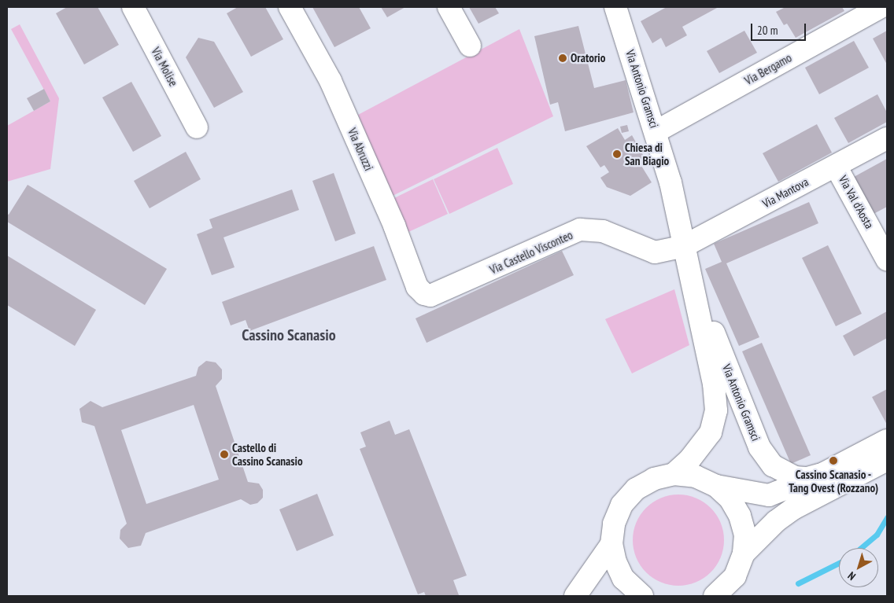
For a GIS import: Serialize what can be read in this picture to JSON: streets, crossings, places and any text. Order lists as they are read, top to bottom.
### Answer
{
  "streets": {
    "street": [
      "Via Molise",
      "Via Bergamo",
      "Via Antonio Gramsci",
      "Via Abruzzi",
      "Via Mantova",
      "Via Val d'Aosta",
      "Via Castello Visconteo"
    ]
  },
  "crossings": [
    ["Via Bergamo", "Via Antonio Gramsci"],
    ["Via Antonio Gramsci", "Via Mantova"],
    ["Via Antonio Gramsci", "Via Castello Visconteo"],
    ["Via Abruzzi", "Via Castello Visconteo"],
    ["Via Mantova", "Via Val d'Aosta"],
    ["Via Mantova", "Via Castello Visconteo"]
  ],
  "districts": ["Cassino Scanasio"],
  "places": [
    "Oratorio",
    "Chiesa di San Biagio",
    "Castello di Cassino Scanasio",
    "Cassino Scanasio - Tang Ovest (Rozzano)"
  ],
  "scale_bar": "20 m",
  "north": "bottom left"
}
